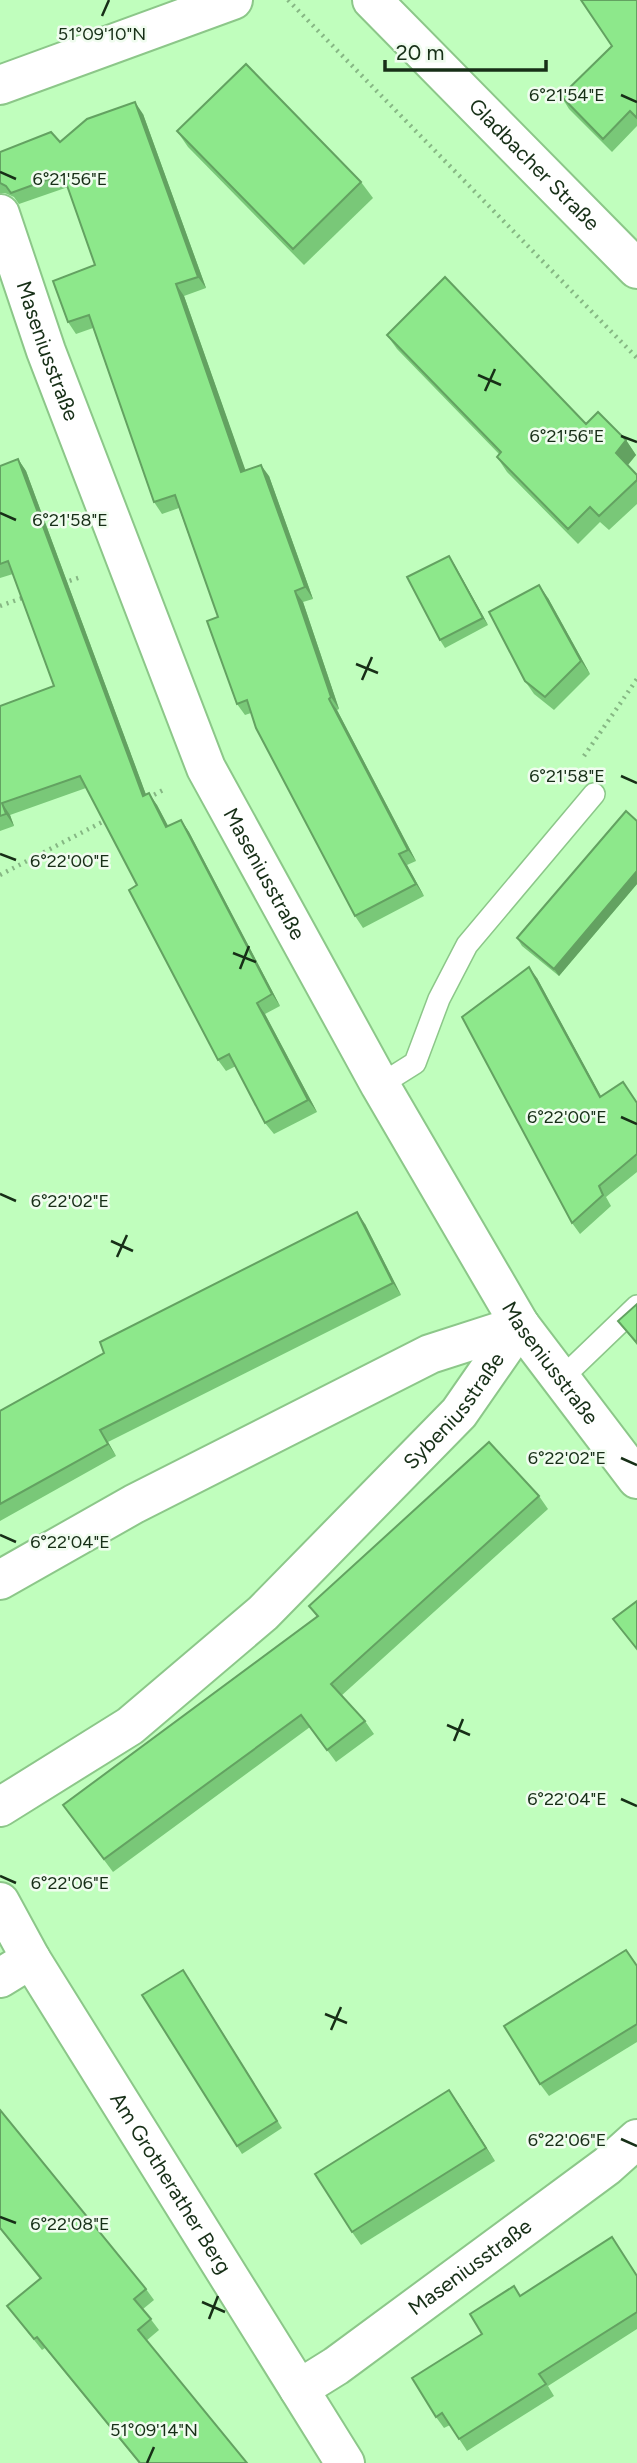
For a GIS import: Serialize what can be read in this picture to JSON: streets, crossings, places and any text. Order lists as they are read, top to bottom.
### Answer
{
  "streets": {
    "street": [
      "Gladbacher Straße",
      "Maseniusstraße",
      "Sybeniusstraße",
      "Am Grotherather Berg"
    ]
  },
  "crossings": [
    ["Maseniusstraße", "Sybeniusstraße"],
    ["Maseniusstraße", "Am Grotherather Berg"]
  ],
  "scale_bar": "20 m",
  "coordinates": [
    "51°09'10\"N",
    "6°21'54\"E",
    "6°21'56\"E",
    "6°21'58\"E",
    "6°22'00\"E",
    "6°22'02\"E",
    "6°22'04\"E",
    "6°22'06\"E",
    "6°22'08\"E",
    "51°09'14\"N"
  ]
}
